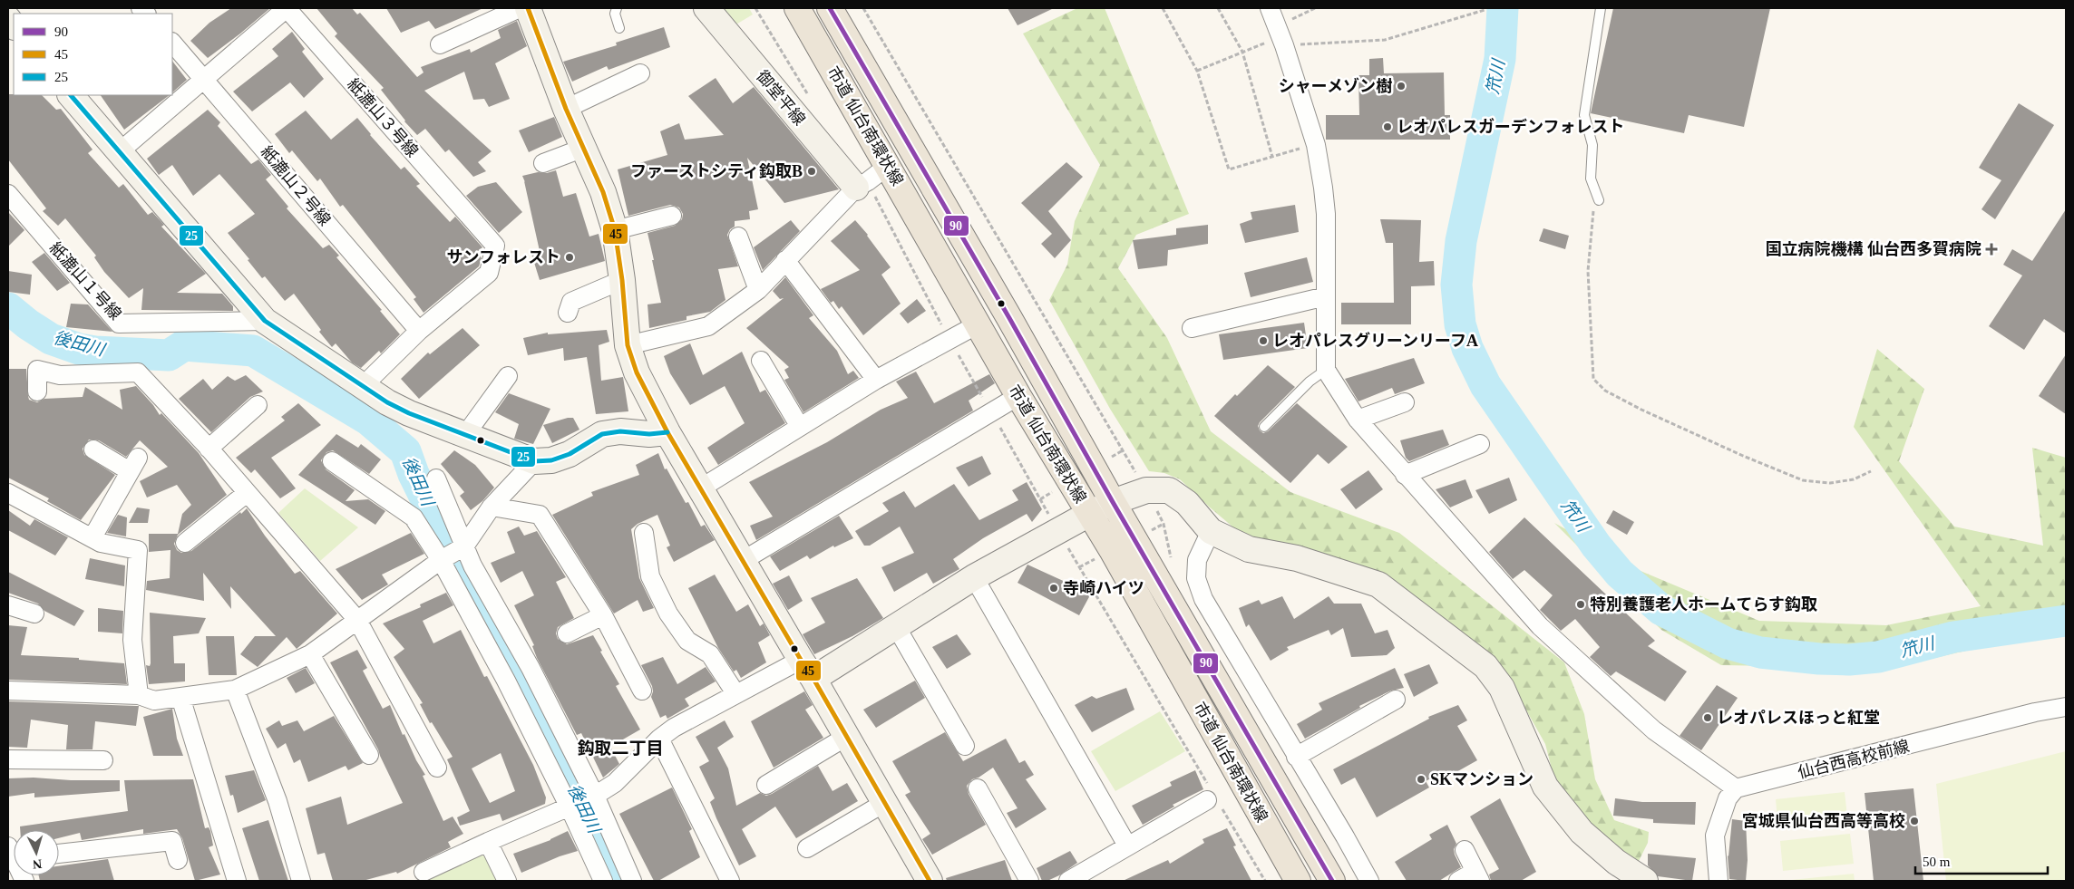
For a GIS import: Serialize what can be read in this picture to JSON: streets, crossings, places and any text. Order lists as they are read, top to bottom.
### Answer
{
  "streets": {
    "main road": ["市道 仙台南環状線"],
    "street": [
      "御堂平線",
      "紙漉山３号線",
      "紙漉山２号線",
      "紙漉山１号線",
      "仙台西高校前線"
    ]
  },
  "crossings": [
    ["紙漉山３号線", "紙漉山２号線"]
  ],
  "districts": ["鈎取二丁目"],
  "water": ["笊川", "後田川"],
  "places": {
    "other": [
      "シャーメゾン樹",
      "レオパレスガーデンフォレスト",
      "ファーストシティ鈎取B",
      "サンフォレスト",
      "レオパレスグリーンリーフA",
      "寺崎ハイツ",
      "特別養護老人ホームてらす鈎取",
      "レオパレスほっと紅堂",
      "SKマンション",
      "宮城県仙台西高等高校"
    ],
    "health": ["国立病院機構 仙台西多賀病院"]
  },
  "lines": ["transit line 90", "transit line 45", "transit line 25"],
  "legend": ["90", "45", "25"],
  "scale_bar": "50 m",
  "north": "bottom"
}
